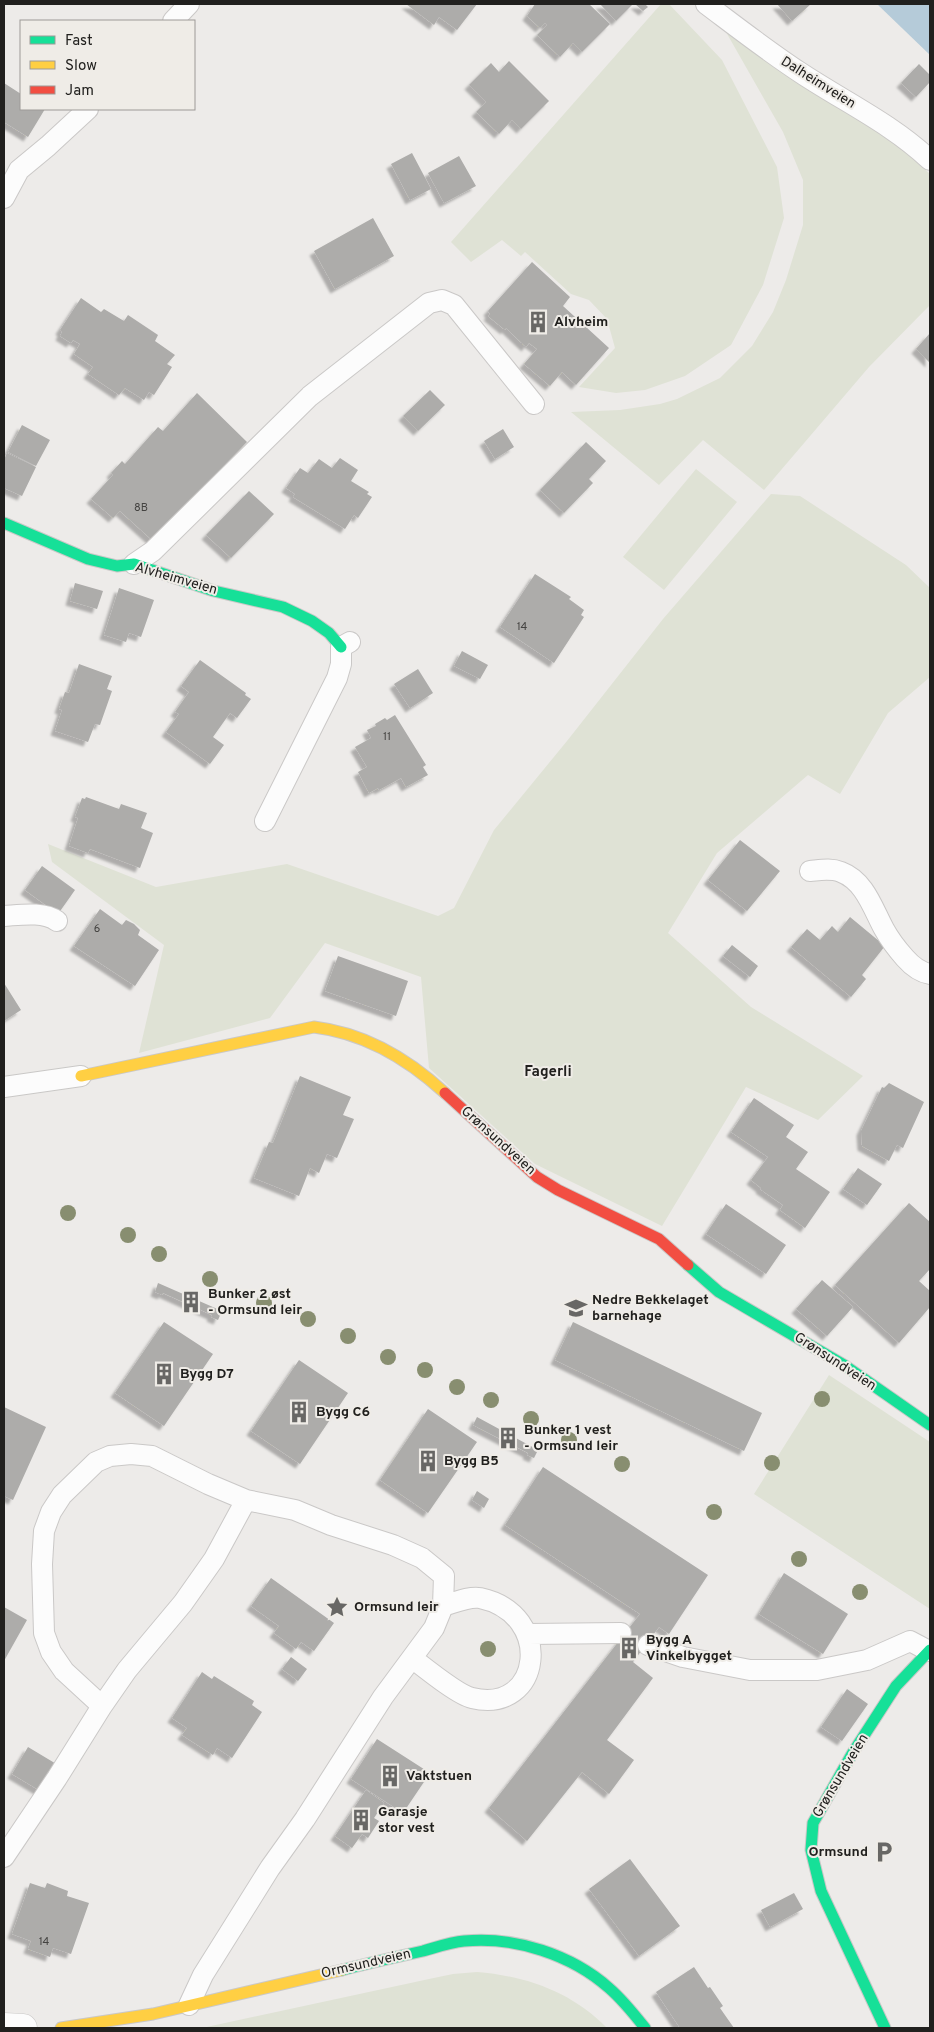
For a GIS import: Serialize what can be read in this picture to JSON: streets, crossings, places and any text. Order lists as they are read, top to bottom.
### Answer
{
  "streets": {
    "street": ["Alvheimveien", "Grønsundveien", "Ormsundveien"],
    "lane": ["Dalheimveien"]
  },
  "districts": ["Fagerli"],
  "places": {
    "building": [
      "Alvheim",
      "Bunker 2 øst - Ormsund leir",
      "Bygg D7",
      "Bygg C6",
      "Bunker 1 vest - Ormsund leir",
      "Bygg B5",
      "Bygg A Vinkelbygget",
      "Vaktstuen",
      "Garasje stor vest"
    ],
    "school or university": ["Nedre Bekkelaget barnehage"],
    "place": ["Ormsund leir"],
    "parking": ["Ormsund"]
  },
  "house_numbers": [
    "8B",
    "14",
    "11",
    "6",
    "14"
  ],
  "legend": ["Fast", "Slow", "Jam"]
}
